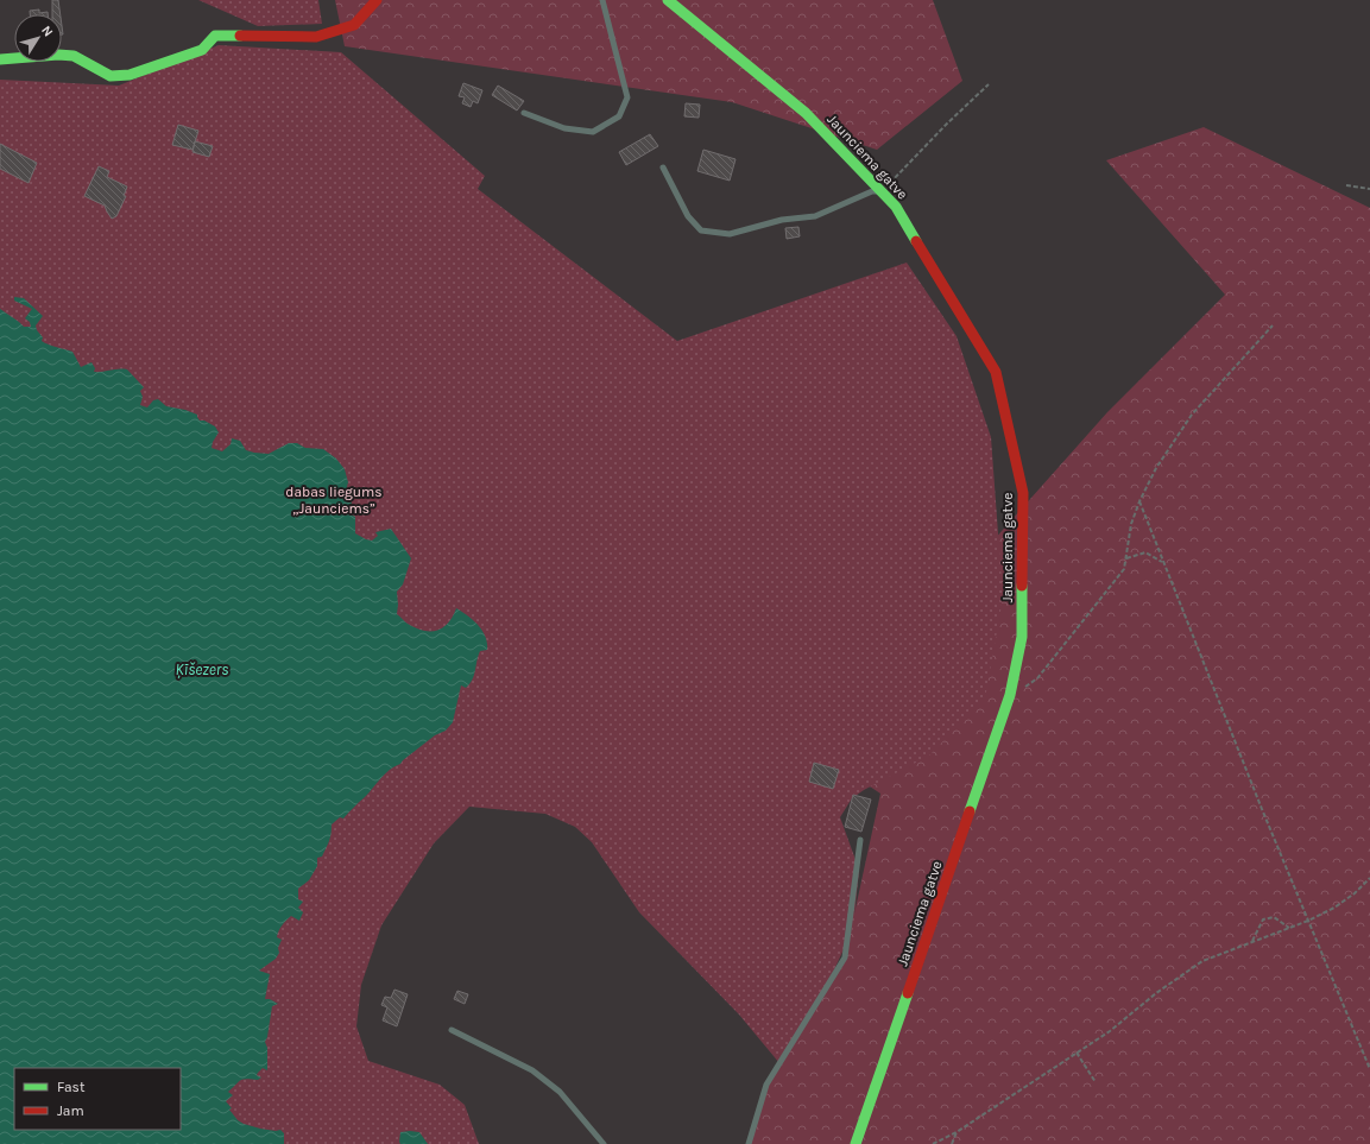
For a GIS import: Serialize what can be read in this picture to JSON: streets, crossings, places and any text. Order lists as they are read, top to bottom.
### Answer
{
  "streets": {
    "main road": ["Jaunciema gatve"]
  },
  "water": ["Ķīšezers"],
  "parks": ["dabas liegums „Jaunciems”"],
  "legend": ["Fast", "Jam"],
  "north": "top right"
}
